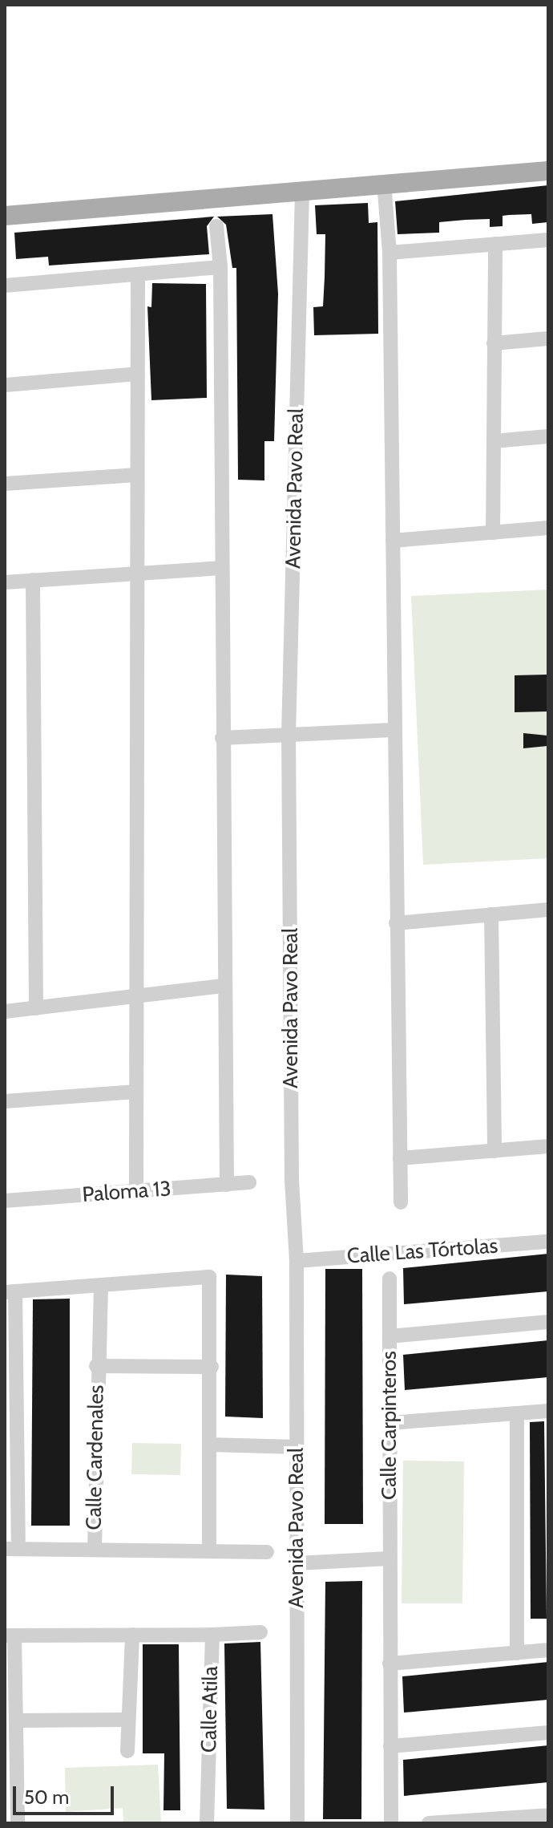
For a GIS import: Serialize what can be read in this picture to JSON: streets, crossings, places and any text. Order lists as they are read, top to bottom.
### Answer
{
  "streets": {
    "street": [
      "Avenida Pavo Real",
      "Paloma 13",
      "Calle Las Tórtolas",
      "Calle Carpinteros",
      "Calle Cardenales",
      "Calle Atila"
    ]
  },
  "crossings": [
    ["Avenida Pavo Real", "Calle Las Tórtolas"]
  ],
  "scale_bar": "50 m"
}
